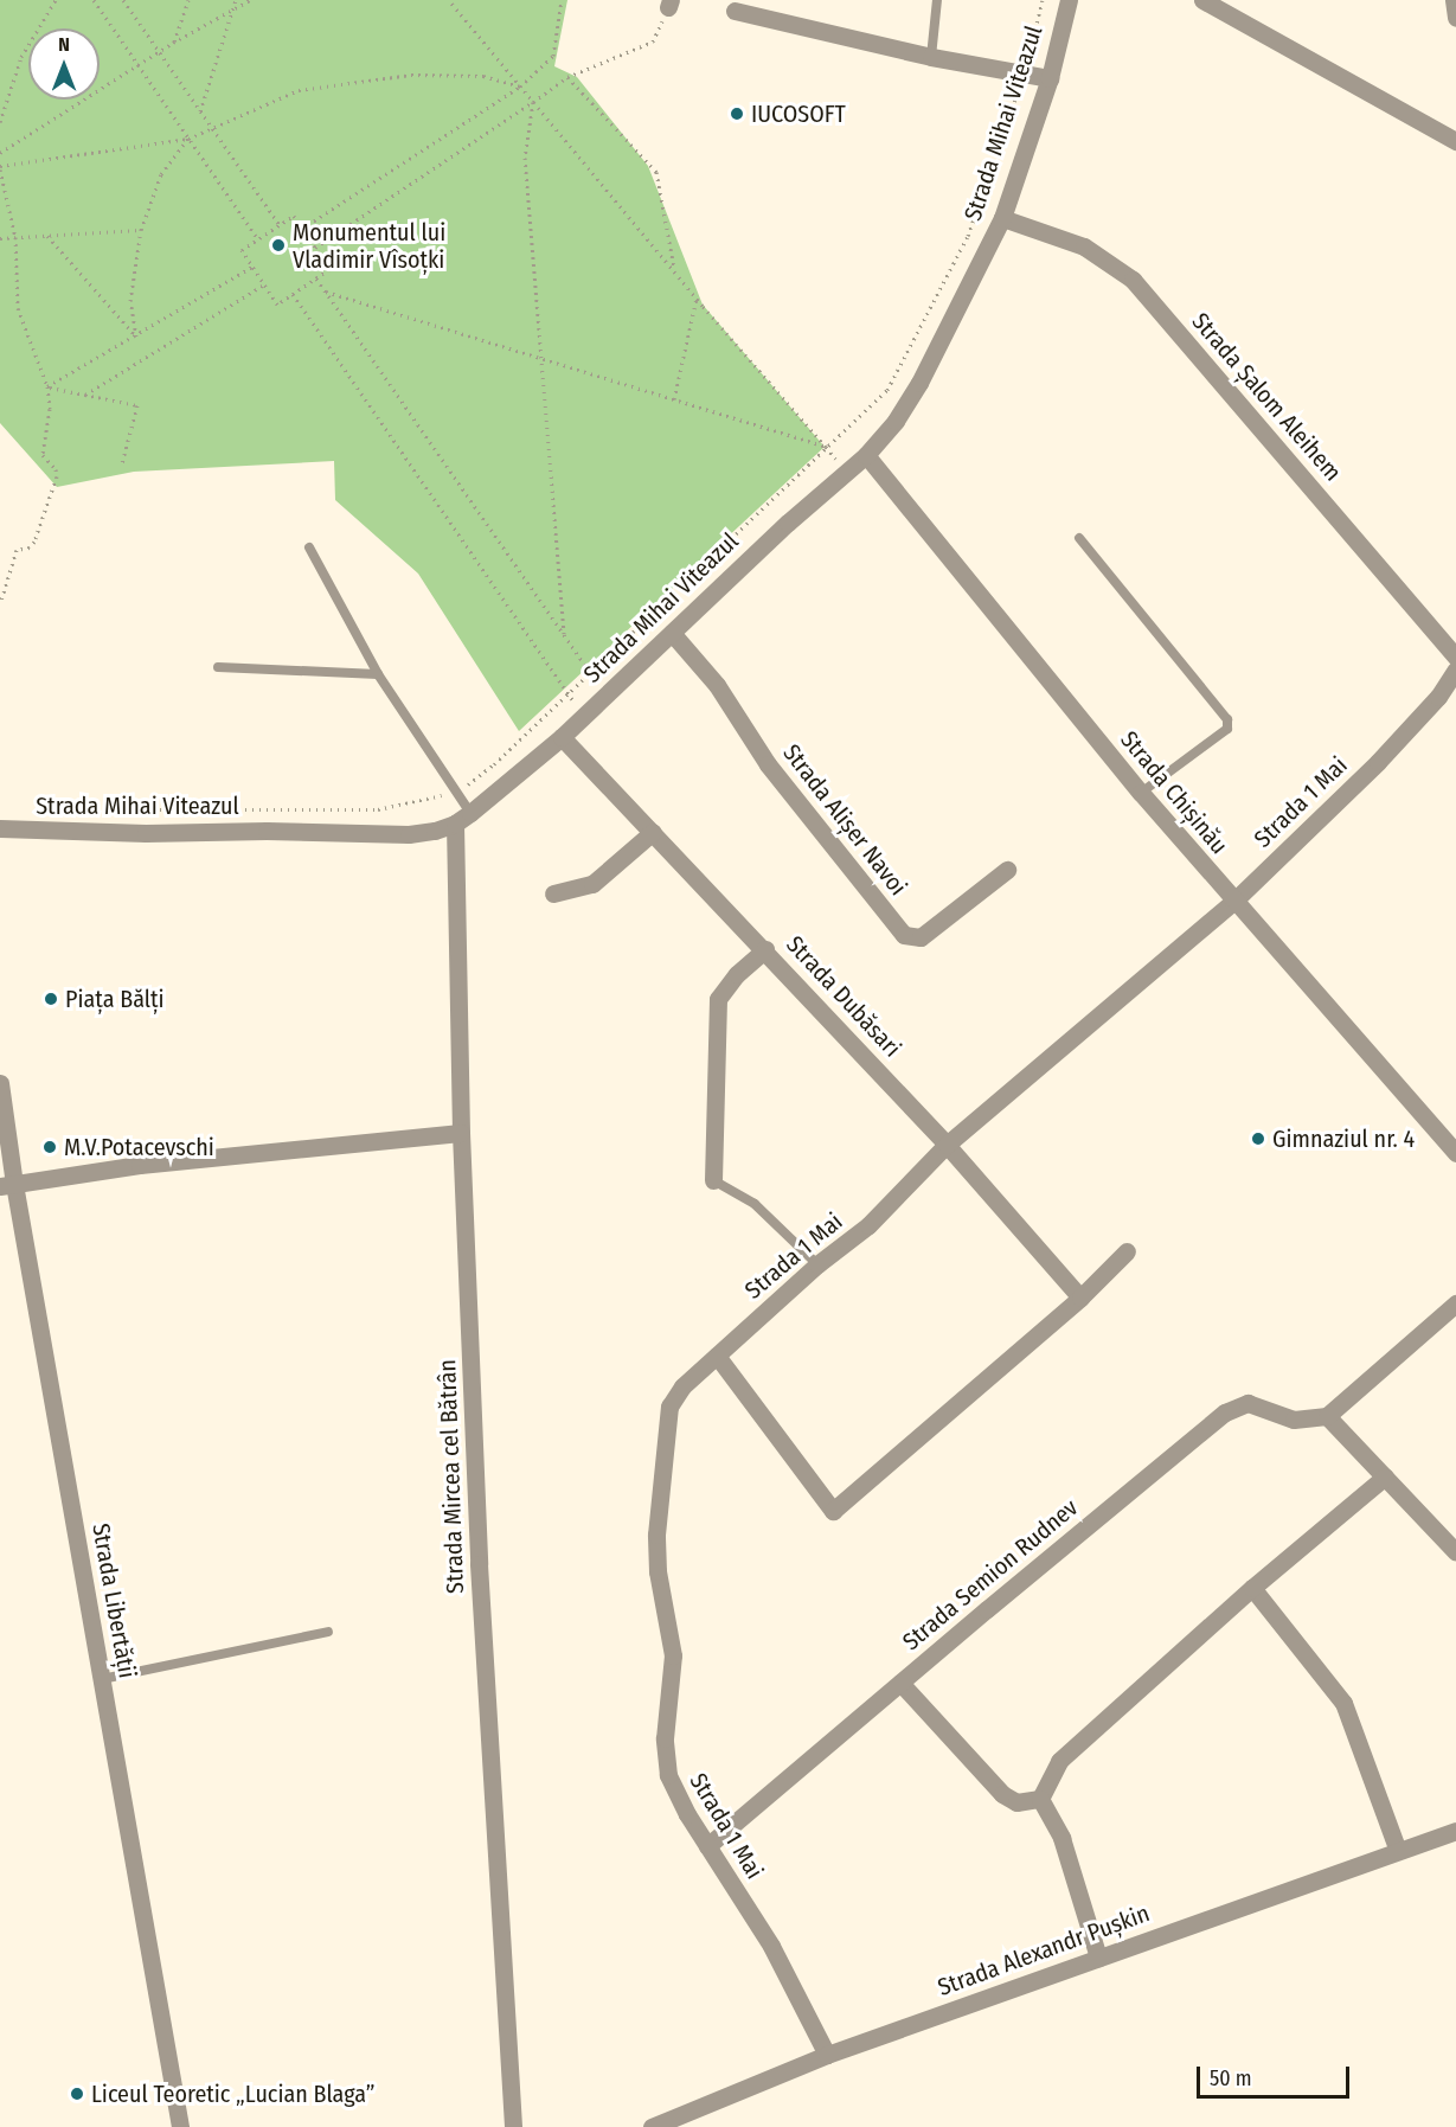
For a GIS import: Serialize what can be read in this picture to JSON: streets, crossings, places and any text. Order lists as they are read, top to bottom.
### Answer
{
  "streets": {
    "street": [
      "Strada Mihai Viteazul",
      "Strada Șalom Aleihem",
      "Strada Chișinău",
      "Strada 1 Mai",
      "Strada Alișer Navoi",
      "Strada Dubăsari",
      "Strada Mircea cel Bătrân",
      "Strada Semion Rudnev",
      "Strada Libertății",
      "Strada Alexandr Pușkin"
    ]
  },
  "crossings": [
    ["Strada Mihai Viteazul", "Strada Șalom Aleihem"],
    ["Strada Mihai Viteazul", "Strada Chișinău"],
    ["Strada Mihai Viteazul", "Strada Alișer Navoi"],
    ["Strada Mihai Viteazul", "Strada Dubăsari"],
    ["Strada Mihai Viteazul", "Strada Mircea cel Bătrân"],
    ["Strada Chișinău", "Strada 1 Mai"],
    ["Strada 1 Mai", "Strada Dubăsari"],
    ["Strada 1 Mai", "Strada Semion Rudnev"],
    ["Strada 1 Mai", "Strada Alexandr Pușkin"]
  ],
  "places": [
    "IUCOSOFT",
    "Monumentul lui Vladimir Vîsoțki",
    "Piața Bălți",
    "Gimnaziul nr. 4",
    "M.V.Potacevschi",
    "Liceul Teoretic „Lucian Blaga”"
  ],
  "scale_bar": "50 m",
  "north": "top"
}
